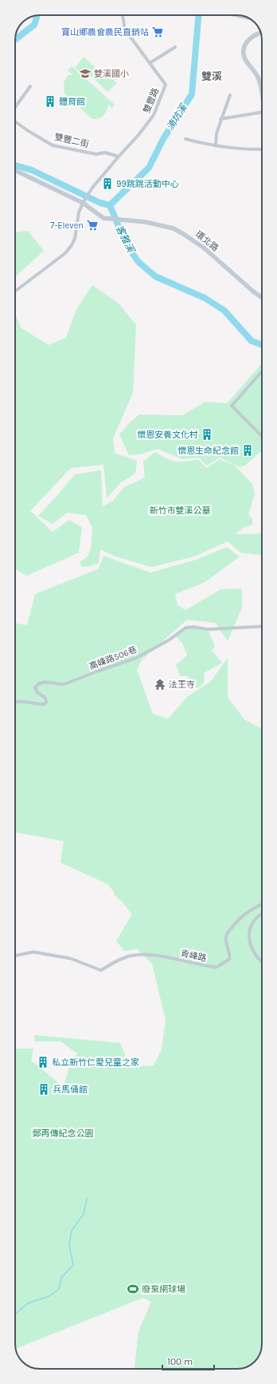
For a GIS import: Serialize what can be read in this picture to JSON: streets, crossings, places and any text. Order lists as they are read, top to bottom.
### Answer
{
  "streets": {
    "street": [
      "雙豐路",
      "雙豐二街",
      "環北路",
      "高峰路506巷",
      "青峰路"
    ]
  },
  "crossings": [
    ["雙豐路", "雙豐二街"],
    ["雙豐路", "環北路"]
  ],
  "districts": ["雙溪"],
  "water": ["湳坑溪", "客雅溪"],
  "parks": ["新竹市雙溪公墓", "鄭再傳紀念公園"],
  "places": {
    "supermarket": ["寶山鄉農會農民直銷站", "7-Eleven"],
    "school or university": ["雙溪國小"],
    "building": [
      "體育館",
      "99跳跳活動中心",
      "懷恩安養文化村",
      "懷恩生命紀念館",
      "私立新竹仁愛兒童之家",
      "兵馬俑館"
    ],
    "temple": ["法王寺"],
    "sports": ["廢棄網球場"]
  },
  "scale_bar": "100 m"
}
